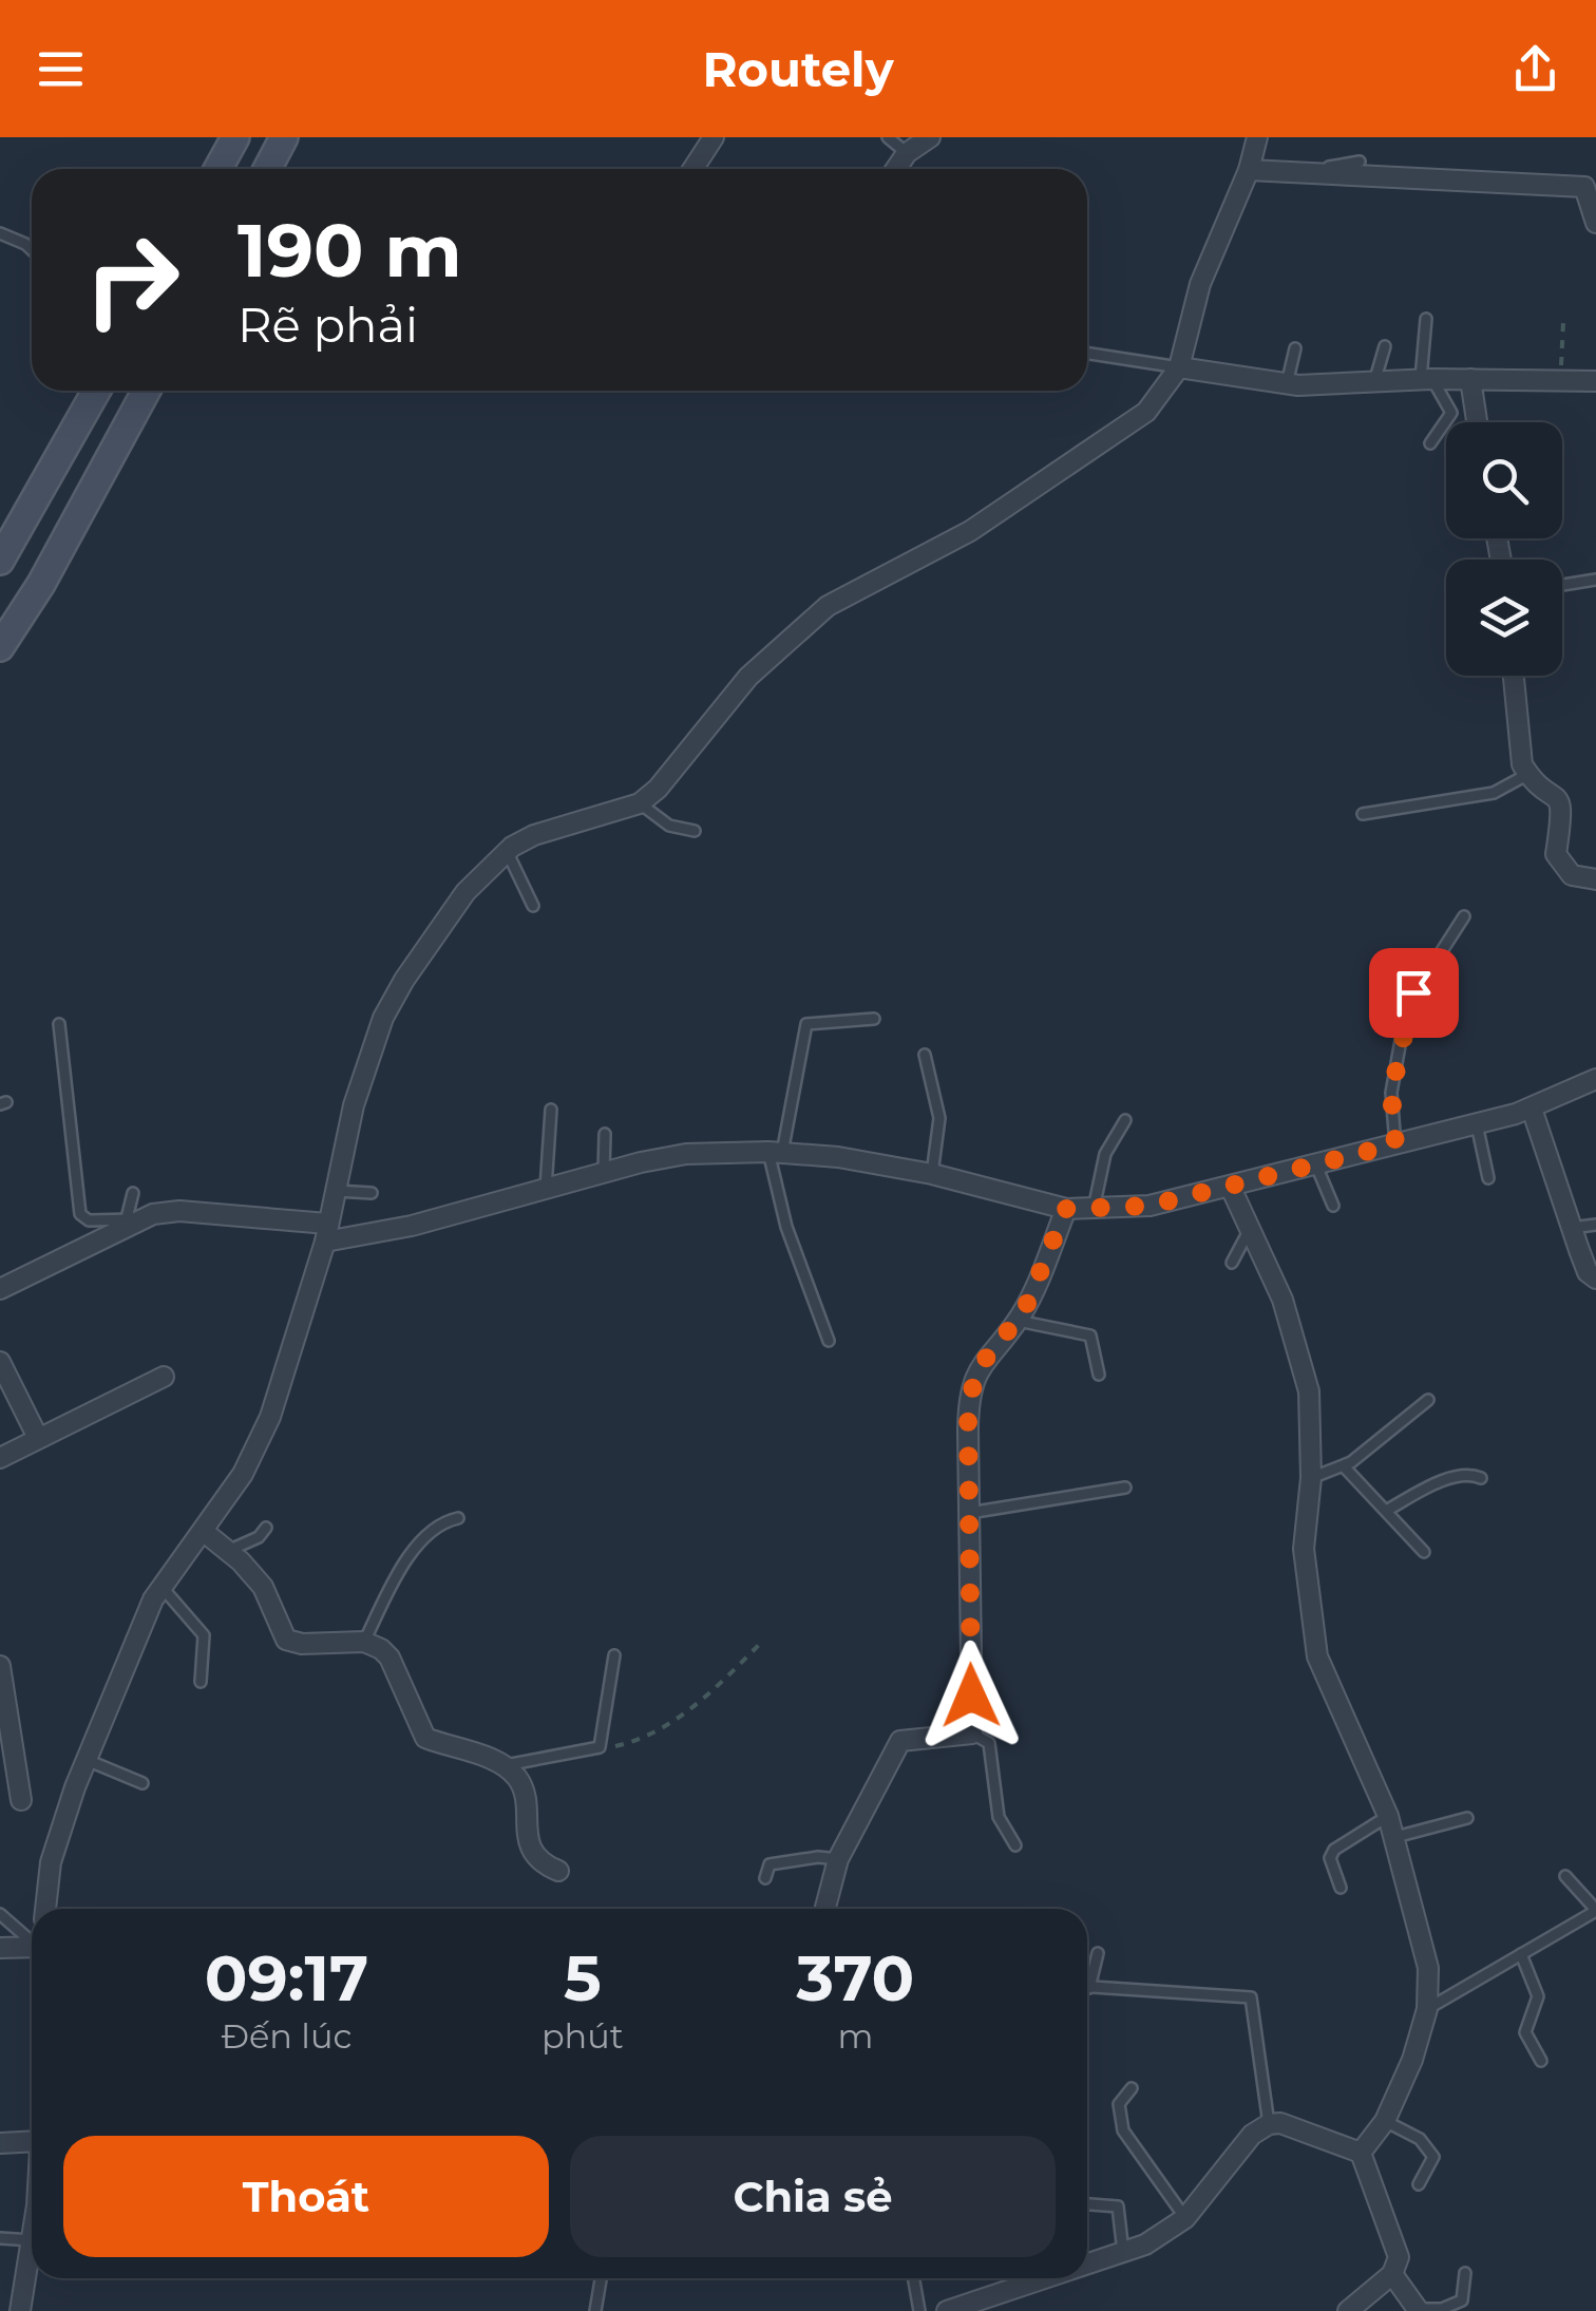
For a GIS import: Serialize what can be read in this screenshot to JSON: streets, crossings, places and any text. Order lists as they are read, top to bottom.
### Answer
{
  "page": {
    "header": "Routely",
    "turn": ["190 m", "Rẽ phải"],
    "eta": [
      "09:17",
      "Đến lúc",
      "5",
      "phút",
      "370",
      "m"
    ],
    "buttons": ["Thoát", "Chia sẻ"]
  }
}
